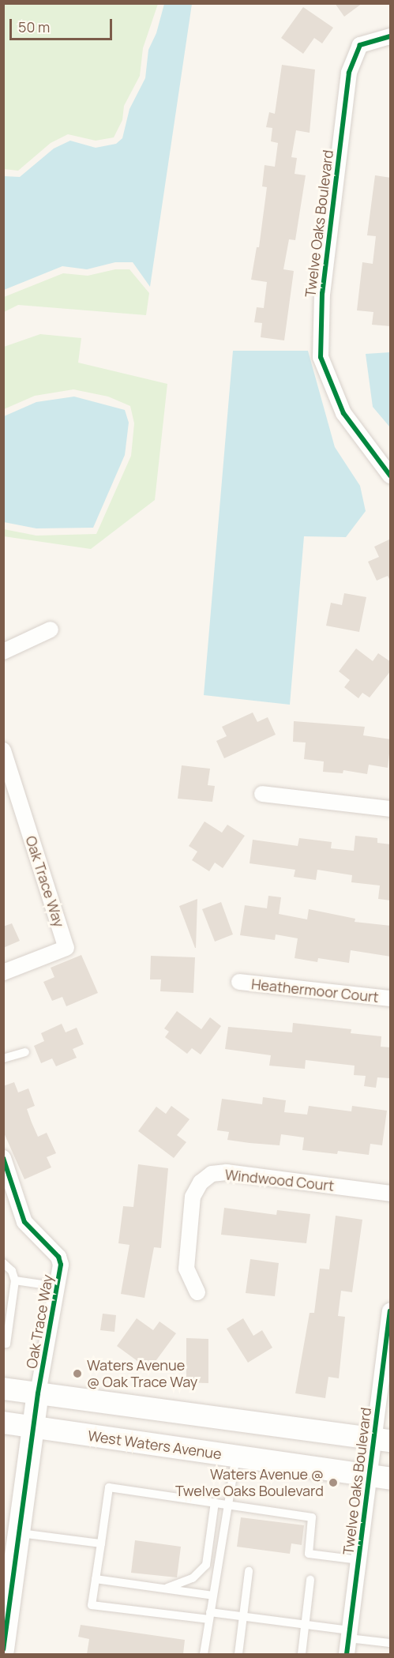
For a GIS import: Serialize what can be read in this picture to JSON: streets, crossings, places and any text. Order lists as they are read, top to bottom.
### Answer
{
  "streets": {
    "main road": ["West Waters Avenue"],
    "street": [
      "Twelve Oaks Boulevard",
      "Oak Trace Way",
      "Heathermoor Court",
      "Windwood Court"
    ]
  },
  "crossings": [
    ["Twelve Oaks Boulevard", "West Waters Avenue"]
  ],
  "places": ["Waters Avenue @ Oak Trace Way", "Waters Avenue @ Twelve Oaks Boulevard"],
  "scale_bar": "50 m"
}
